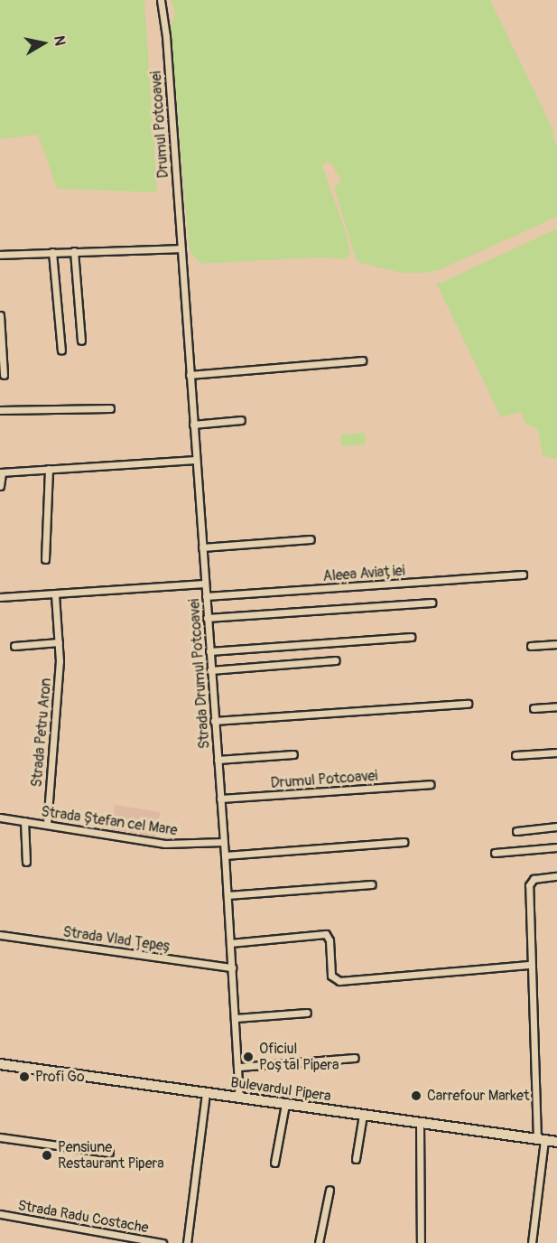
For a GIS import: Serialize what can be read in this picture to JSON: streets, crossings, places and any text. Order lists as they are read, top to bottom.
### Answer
{
  "streets": {
    "main road": ["Bulevardul Pipera"],
    "street": [
      "Drumul Potcoavei",
      "Aleea Aviației",
      "Strada Drumul Potcoavei",
      "Strada Petru Aron",
      "Strada Ștefan cel Mare",
      "Strada Vlad Țepeș",
      "Strada Radu Costache"
    ]
  },
  "crossings": [
    ["Drumul Potcoavei", "Strada Drumul Potcoavei"],
    ["Aleea Aviației", "Strada Drumul Potcoavei"],
    ["Strada Drumul Potcoavei", "Strada Ștefan cel Mare"],
    ["Strada Drumul Potcoavei", "Strada Vlad Țepeș"],
    ["Strada Drumul Potcoavei", "Bulevardul Pipera"],
    ["Strada Petru Aron", "Strada Ștefan cel Mare"]
  ],
  "places": [
    "Oficiul Poștal Pipera",
    "Profi Go",
    "Carrefour Market",
    "Pensiune Restaurant Pipera"
  ],
  "north": "right"
}
